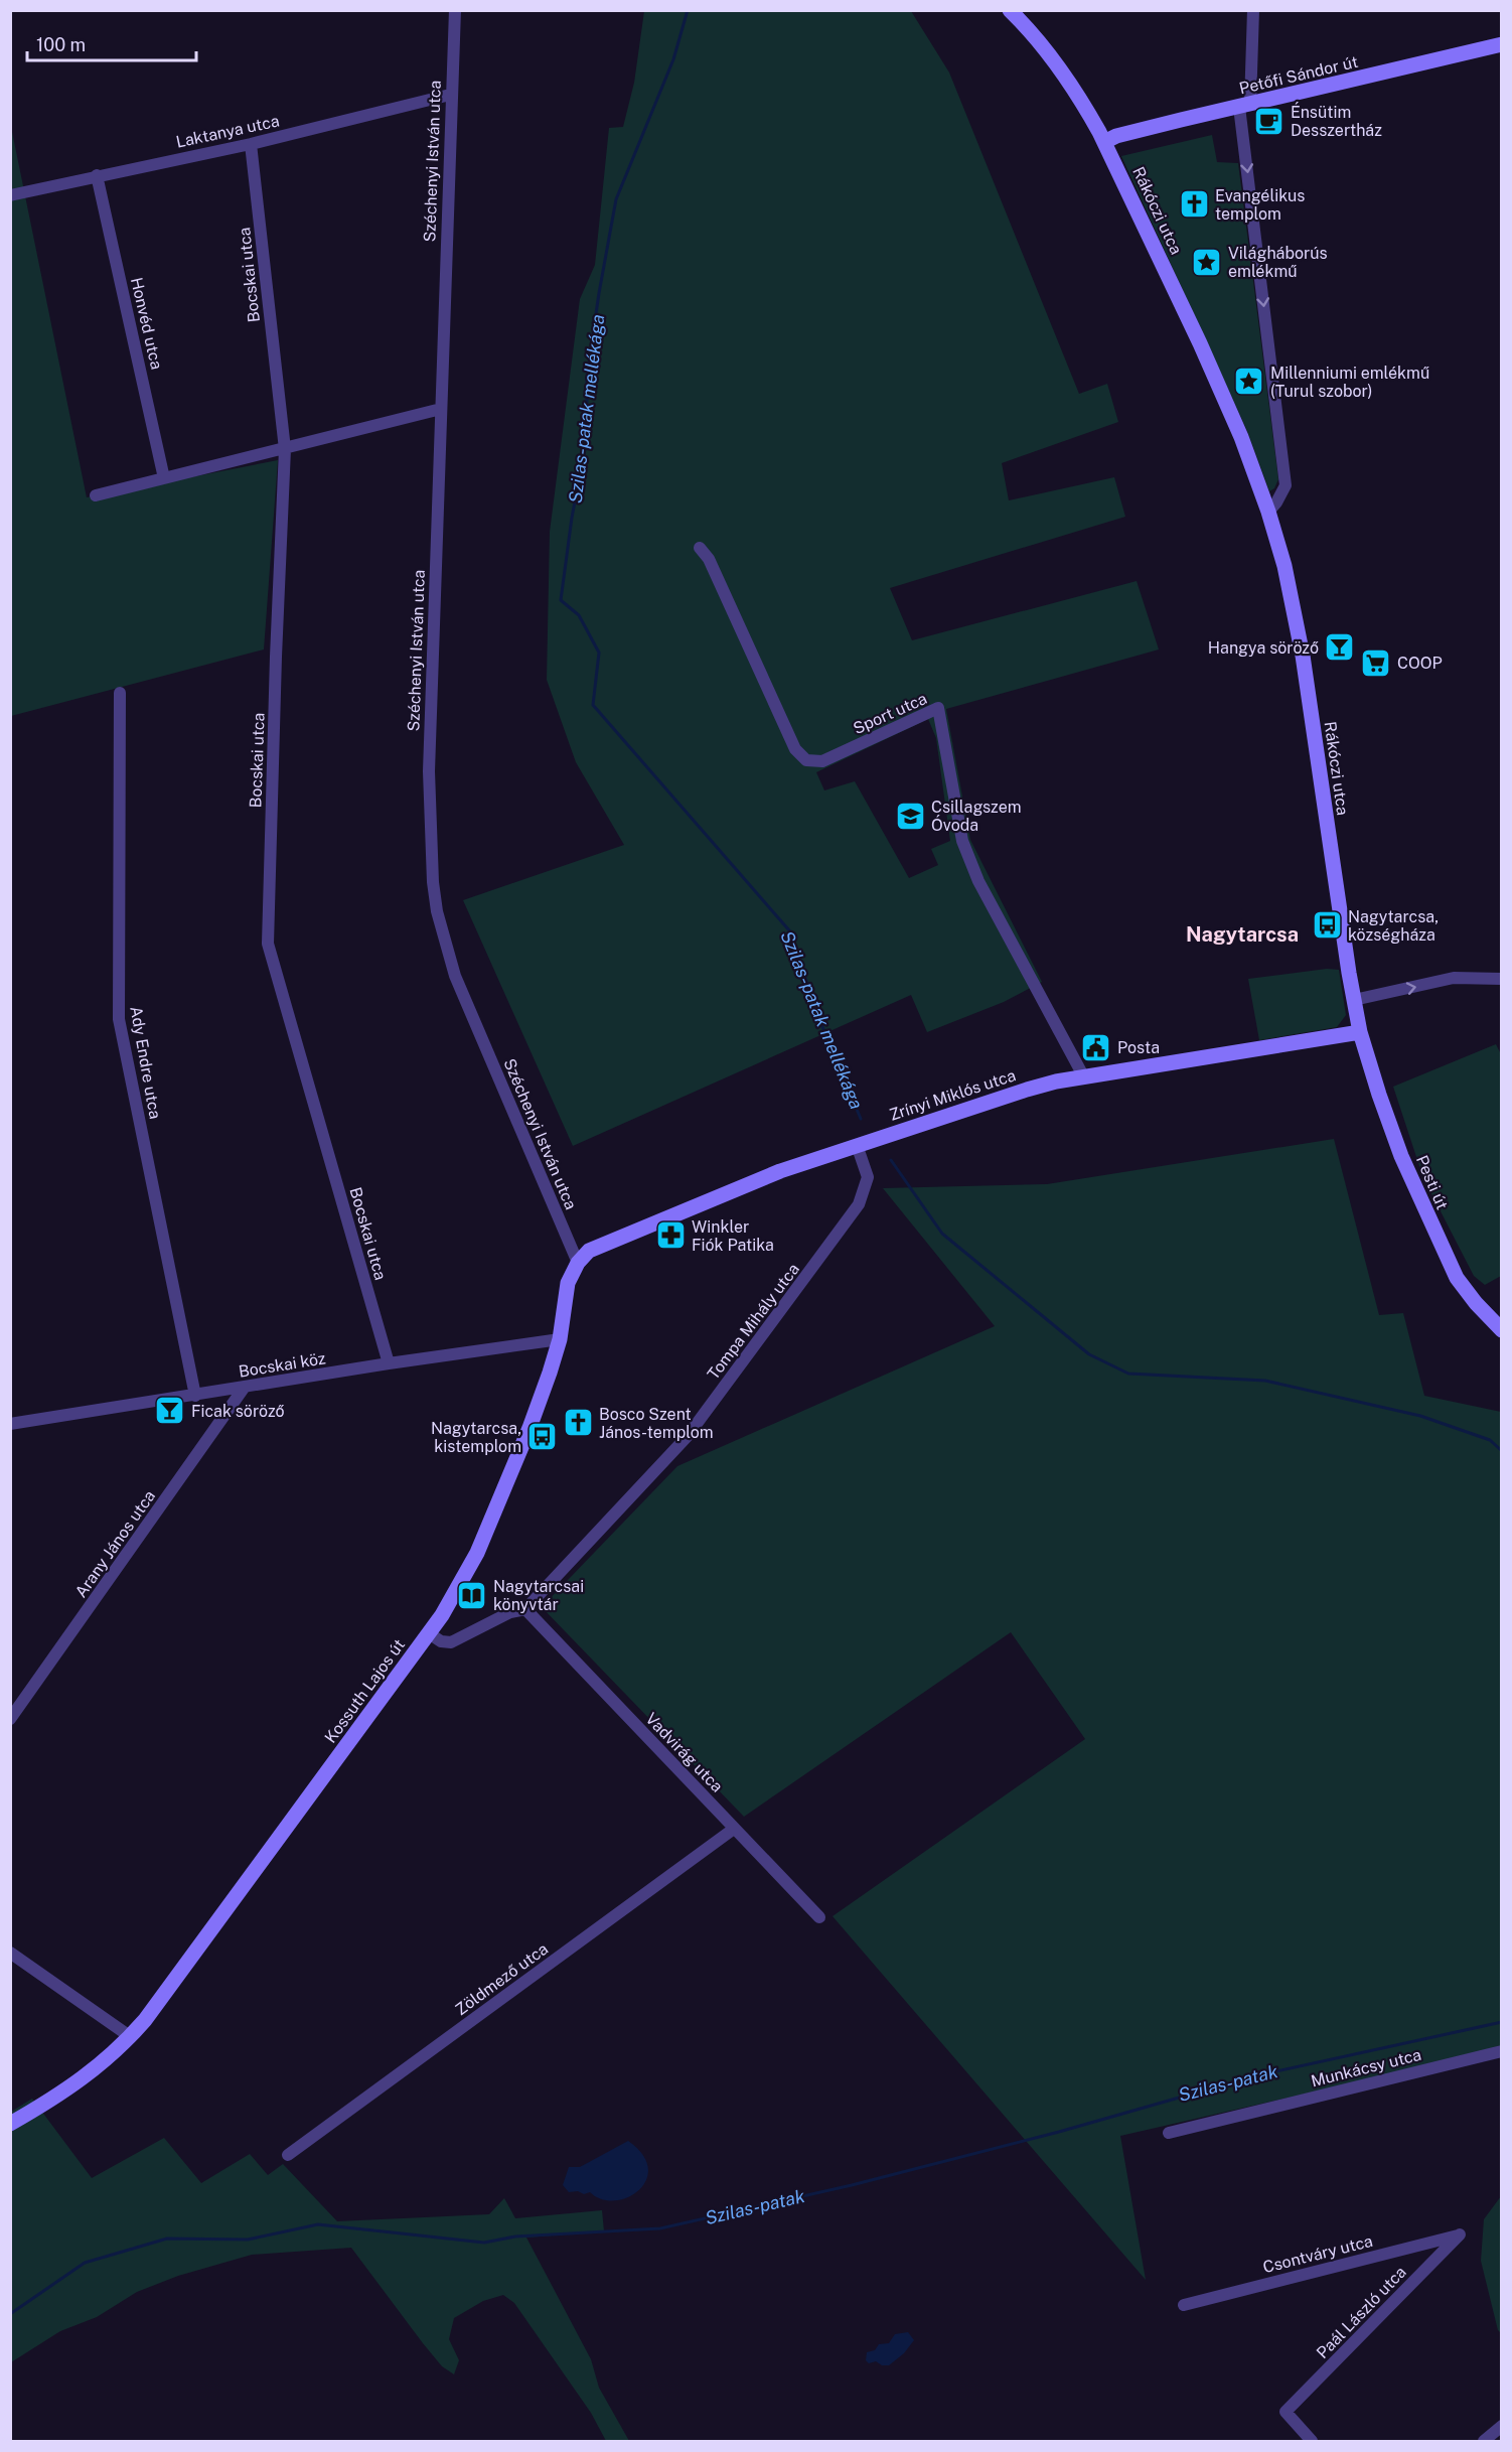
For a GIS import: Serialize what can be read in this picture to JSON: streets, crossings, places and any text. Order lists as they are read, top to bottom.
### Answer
{
  "streets": {
    "main road": [
      "Petőfi Sándor út",
      "Rákóczi utca",
      "Zrínyi Miklós utca",
      "Pesti út",
      "Kossuth Lajos út"
    ],
    "street": [
      "Laktanya utca",
      "Széchenyi István utca",
      "Bocskai utca",
      "Honvéd utca",
      "Sport utca",
      "Ady Endre utca",
      "Tompa Mihály utca",
      "Bocskai köz",
      "Arany János utca",
      "Vadvirág utca",
      "Zöldmező utca",
      "Munkácsy utca",
      "Csontváry utca",
      "Paál László utca"
    ]
  },
  "crossings": [
    ["Petőfi Sándor út", "Rákóczi utca"],
    ["Laktanya utca", "Széchenyi István utca"],
    ["Laktanya utca", "Bocskai utca"],
    ["Laktanya utca", "Honvéd utca"],
    ["Széchenyi István utca", "Zrínyi Miklós utca"],
    ["Széchenyi István utca", "Kossuth Lajos út"],
    ["Rákóczi utca", "Zrínyi Miklós utca"],
    ["Rákóczi utca", "Pesti út"],
    ["Bocskai utca", "Bocskai köz"],
    ["Sport utca", "Zrínyi Miklós utca"],
    ["Ady Endre utca", "Bocskai köz"],
    ["Zrínyi Miklós utca", "Pesti út"],
    ["Zrínyi Miklós utca", "Tompa Mihály utca"],
    ["Zrínyi Miklós utca", "Kossuth Lajos út"],
    ["Tompa Mihály utca", "Kossuth Lajos út"],
    ["Tompa Mihály utca", "Vadvirág utca"],
    ["Bocskai köz", "Arany János utca"],
    ["Bocskai köz", "Kossuth Lajos út"],
    ["Vadvirág utca", "Zöldmező utca"],
    ["Csontváry utca", "Paál László utca"]
  ],
  "districts": ["Nagytarcsa"],
  "water": ["Szilas-patak mellékága", "Szilas-patak"],
  "places": {
    "cafe": ["Énsütim Desszertház"],
    "church": ["Evangélikus templom", "Bosco Szent János-templom"],
    "place": ["Világháborús emlékmű", "Millenniumi emlékmű (Turul szobor)"],
    "bar": ["Hangya söröző", "Ficak söröző"],
    "supermarket": ["COOP"],
    "school or university": ["Csillagszem Óvoda"],
    "bus stop": ["Nagytarcsa, községháza", "Nagytarcsa, kistemplom"],
    "public building": ["Posta"],
    "pharmacy": ["Winkler Fiók Patika"],
    "library": ["Nagytarcsai könyvtár"]
  },
  "scale_bar": "100 m"
}
